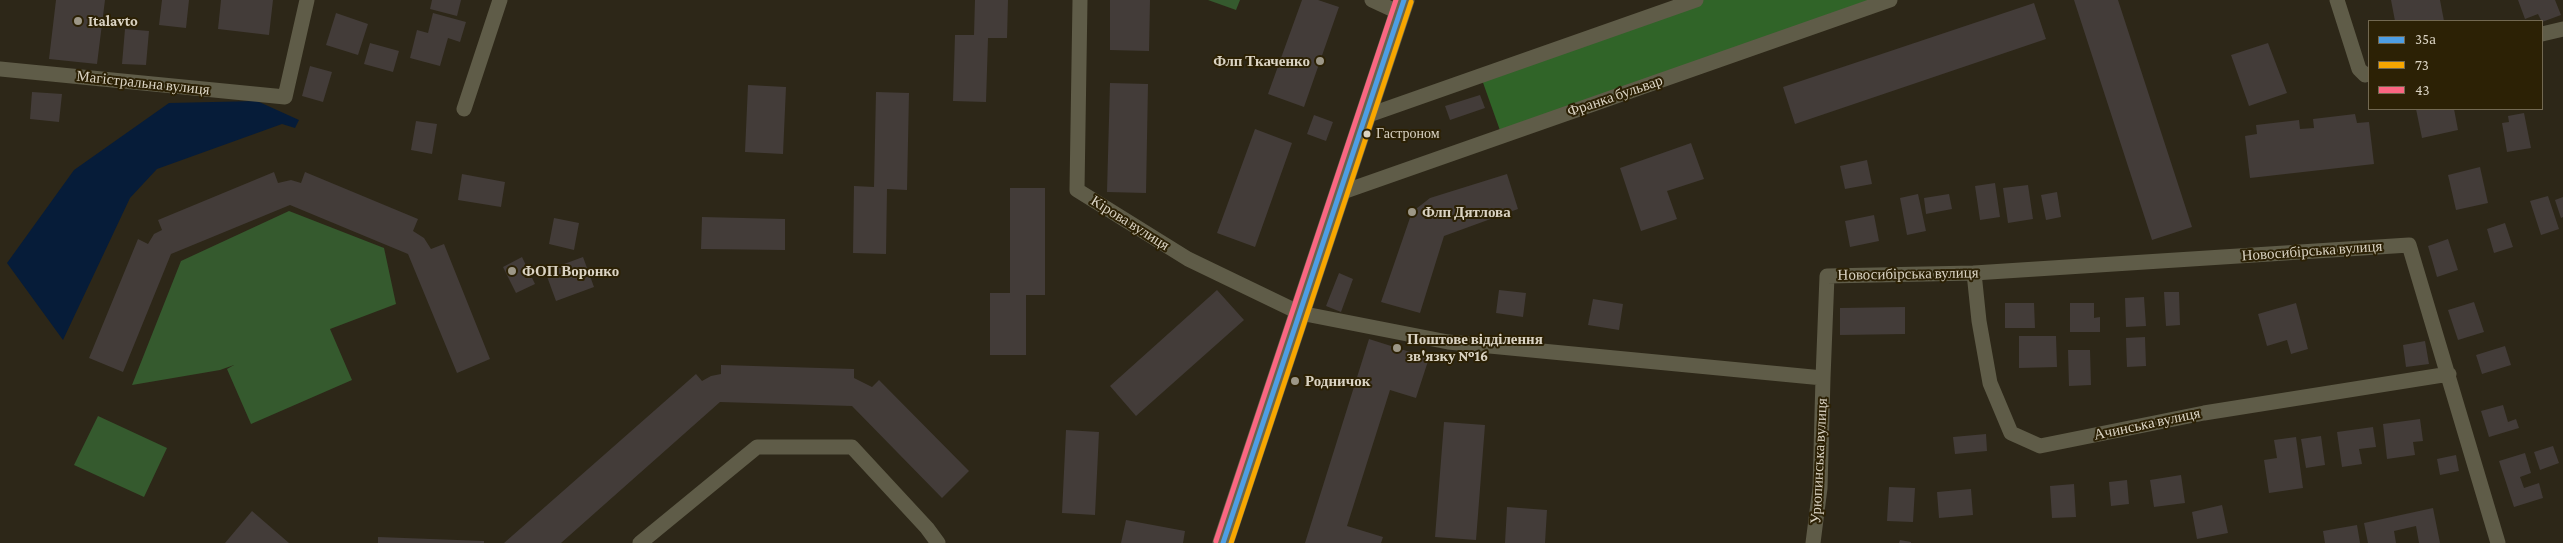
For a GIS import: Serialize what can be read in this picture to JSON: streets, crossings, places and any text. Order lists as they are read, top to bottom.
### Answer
{
  "streets": {
    "street": [
      "Магістральна вулиця",
      "Франка бульвар",
      "Кірова вулиця",
      "Новосибірська вулиця",
      "Ачинська вулиця",
      "Урюпинська вулиця"
    ]
  },
  "crossings": [
    ["Новосибірська вулиця", "Ачинська вулиця"],
    ["Новосибірська вулиця", "Урюпинська вулиця"]
  ],
  "places": [
    "Italavto",
    "Флп Ткаченко",
    "Гастроном",
    "Флп Дятлова",
    "ФОП Воронко",
    "Поштове відділення зв'язку №16",
    "Родничок"
  ],
  "lines": ["transit line 35а", "transit line 43", "transit line 73"],
  "legend": ["35а", "73", "43"]
}
